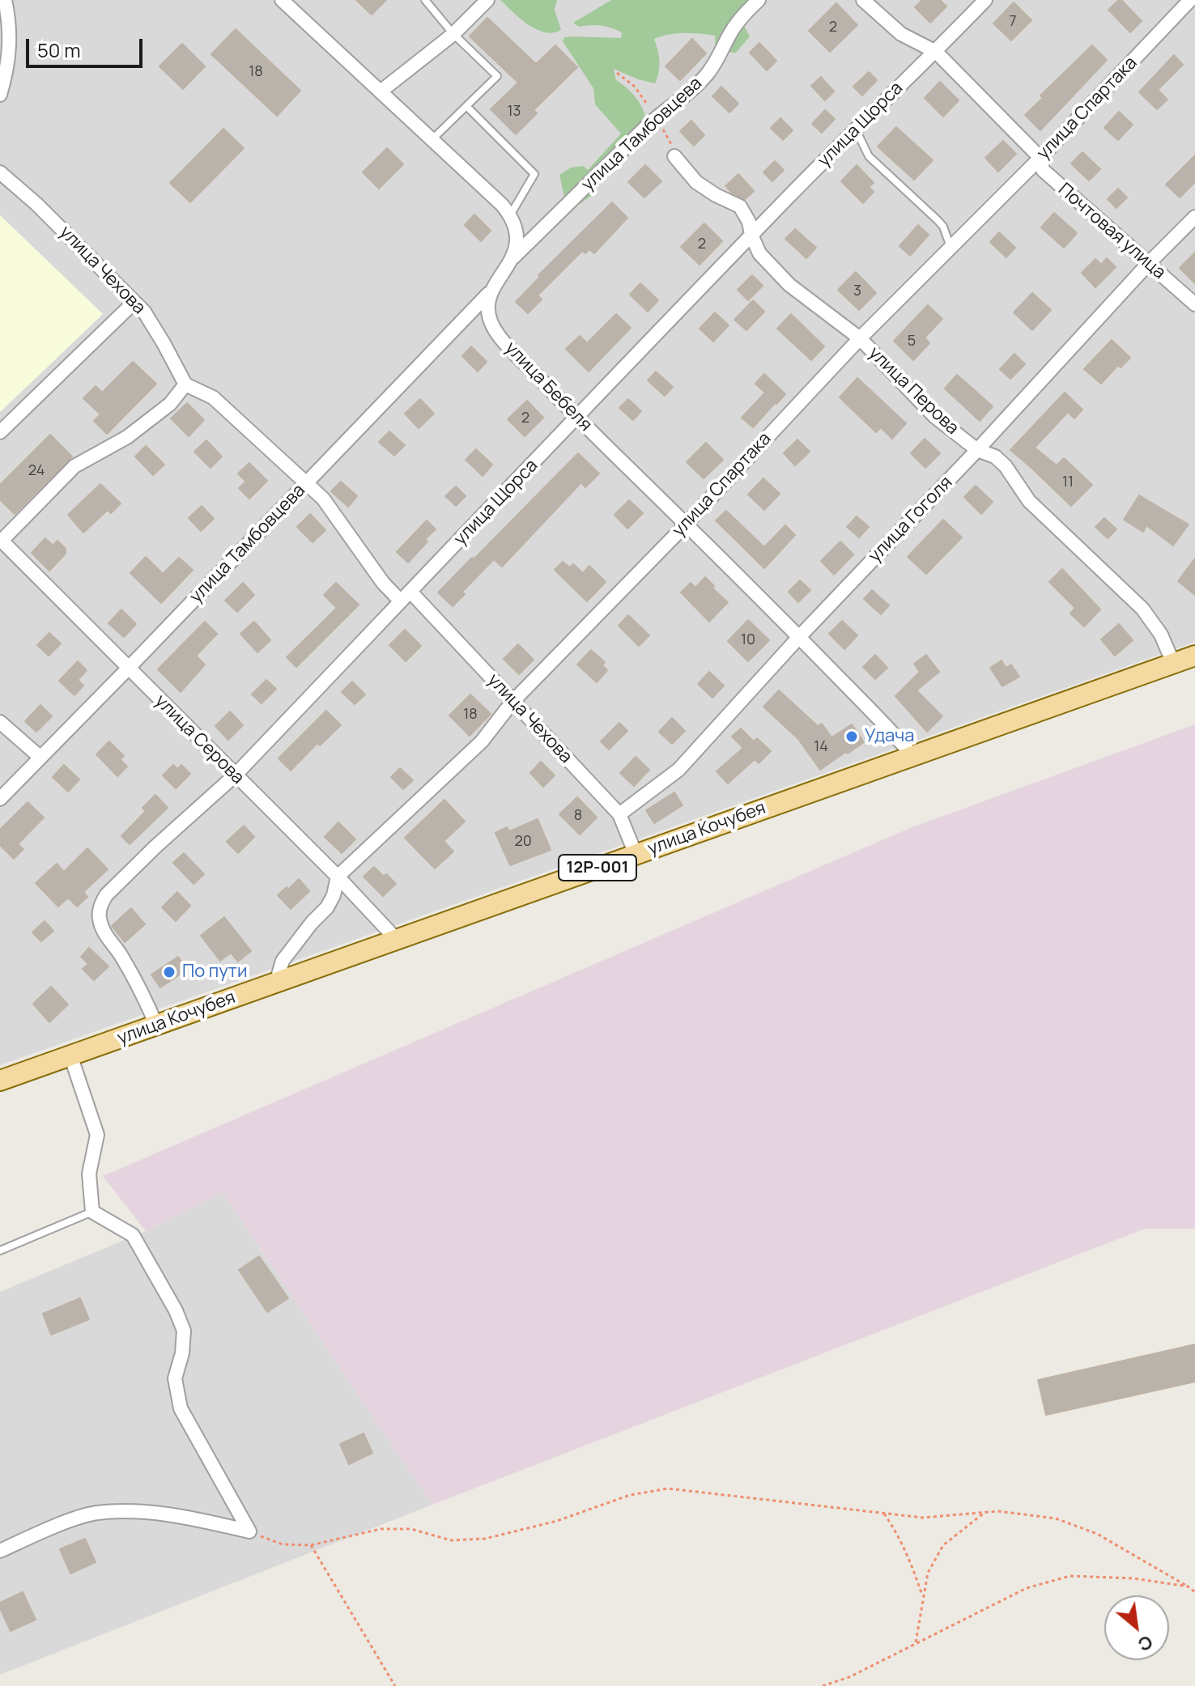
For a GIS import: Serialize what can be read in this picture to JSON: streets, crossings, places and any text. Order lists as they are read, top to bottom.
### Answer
{
  "streets": {
    "main road": ["улица Кочубея", "12Р-001"],
    "street": [
      "улица Спартака",
      "улица Щорса",
      "улица Тамбовцева",
      "Почтовая улица",
      "улица Чехова",
      "улица Бебеля",
      "улица Перова",
      "улица Гоголя",
      "улица Серова"
    ]
  },
  "crossings": [
    ["улица Спартака", "Почтовая улица"],
    ["улица Спартака", "улица Чехова"],
    ["улица Спартака", "улица Бебеля"],
    ["улица Спартака", "улица Перова"],
    ["улица Спартака", "улица Серова"],
    ["улица Спартака", "улица Кочубея"],
    ["улица Щорса", "Почтовая улица"],
    ["улица Щорса", "улица Чехова"],
    ["улица Щорса", "улица Бебеля"],
    ["улица Щорса", "улица Перова"],
    ["улица Щорса", "улица Серова"],
    ["улица Щорса", "улица Кочубея"],
    ["улица Тамбовцева", "улица Чехова"],
    ["улица Тамбовцева", "улица Бебеля"],
    ["улица Тамбовцева", "улица Серова"],
    ["Почтовая улица", "улица Гоголя"],
    ["улица Чехова", "улица Гоголя"],
    ["улица Чехова", "улица Серова"],
    ["улица Чехова", "улица Кочубея"],
    ["улица Бебеля", "улица Гоголя"],
    ["улица Бебеля", "улица Кочубея"],
    ["улица Перова", "улица Гоголя"],
    ["улица Перова", "улица Кочубея"],
    ["улица Серова", "улица Кочубея"]
  ],
  "places": ["Удача", "По пути"],
  "house_numbers": [
    "7",
    "2",
    "18",
    "13",
    "2",
    "3",
    "5",
    "2",
    "24",
    "11",
    "10",
    "18",
    "14",
    "8",
    "20"
  ],
  "scale_bar": "50 m",
  "north": "bottom right"
}
